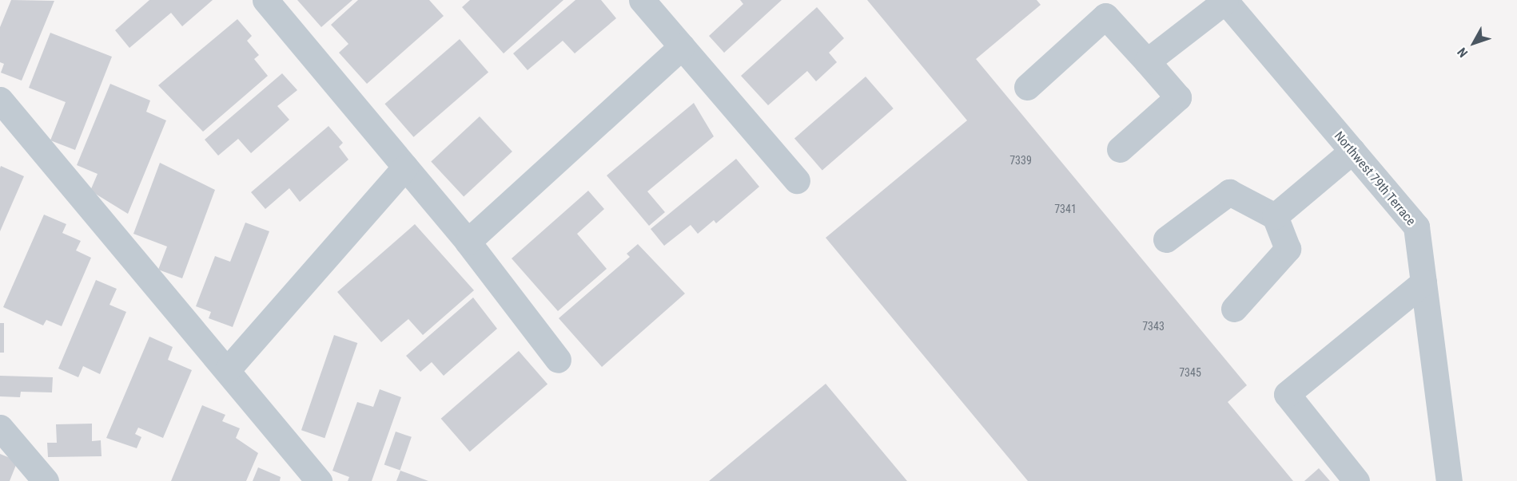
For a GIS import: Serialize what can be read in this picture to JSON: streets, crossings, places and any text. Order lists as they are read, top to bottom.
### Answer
{
  "streets": {
    "street": ["Northwest 79th Terrace"]
  },
  "house_numbers": [
    "7339",
    "7341",
    "7343",
    "7345"
  ],
  "north": "bottom left"
}
